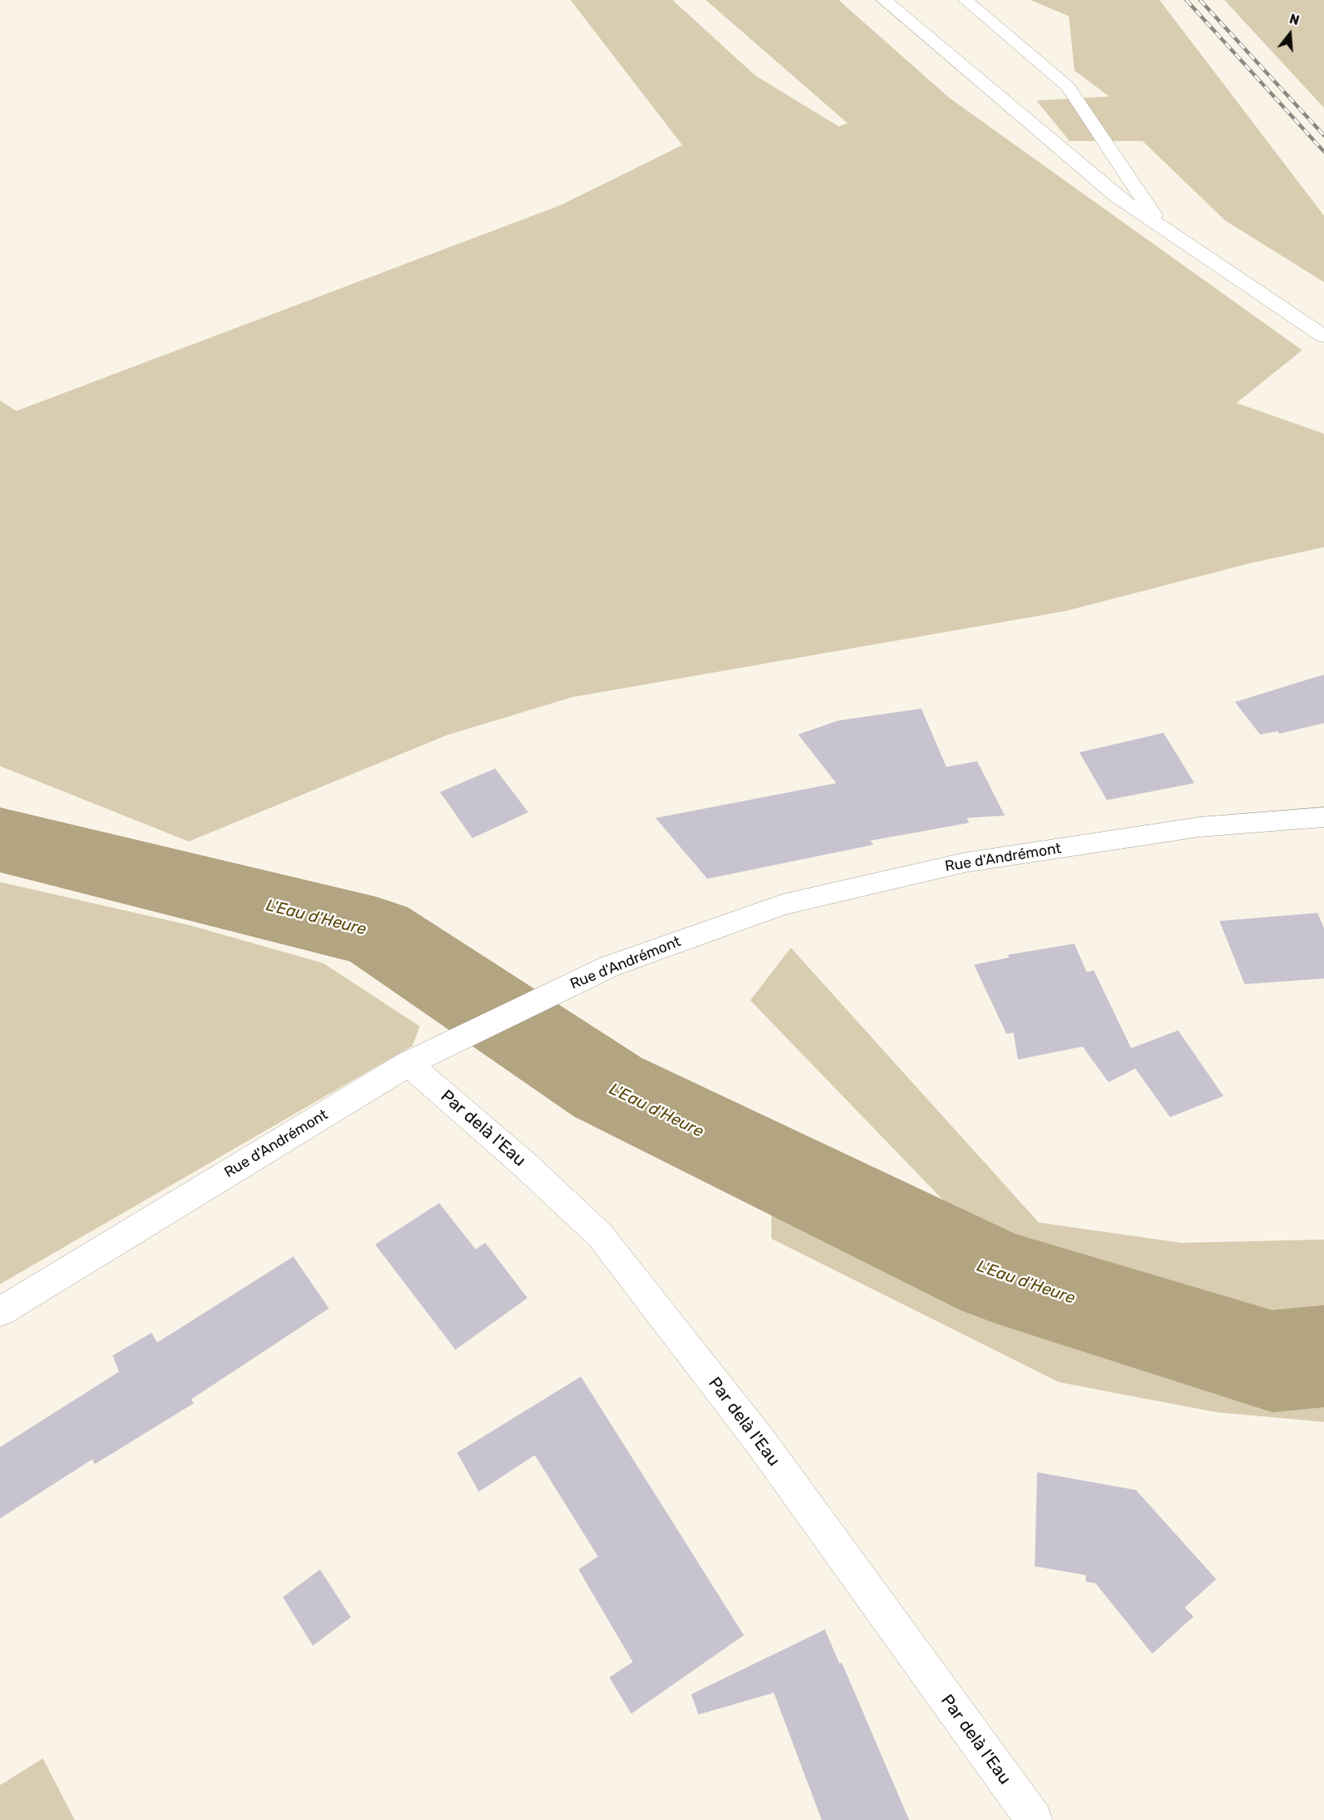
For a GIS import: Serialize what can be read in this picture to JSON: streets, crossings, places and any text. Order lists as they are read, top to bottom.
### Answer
{
  "streets": {
    "street": ["Rue d'Andrémont", "Par delà l'Eau"]
  },
  "crossings": [
    ["Rue d'Andrémont", "Par delà l'Eau"]
  ],
  "water": ["L'Eau d'Heure"],
  "north": "top"
}
